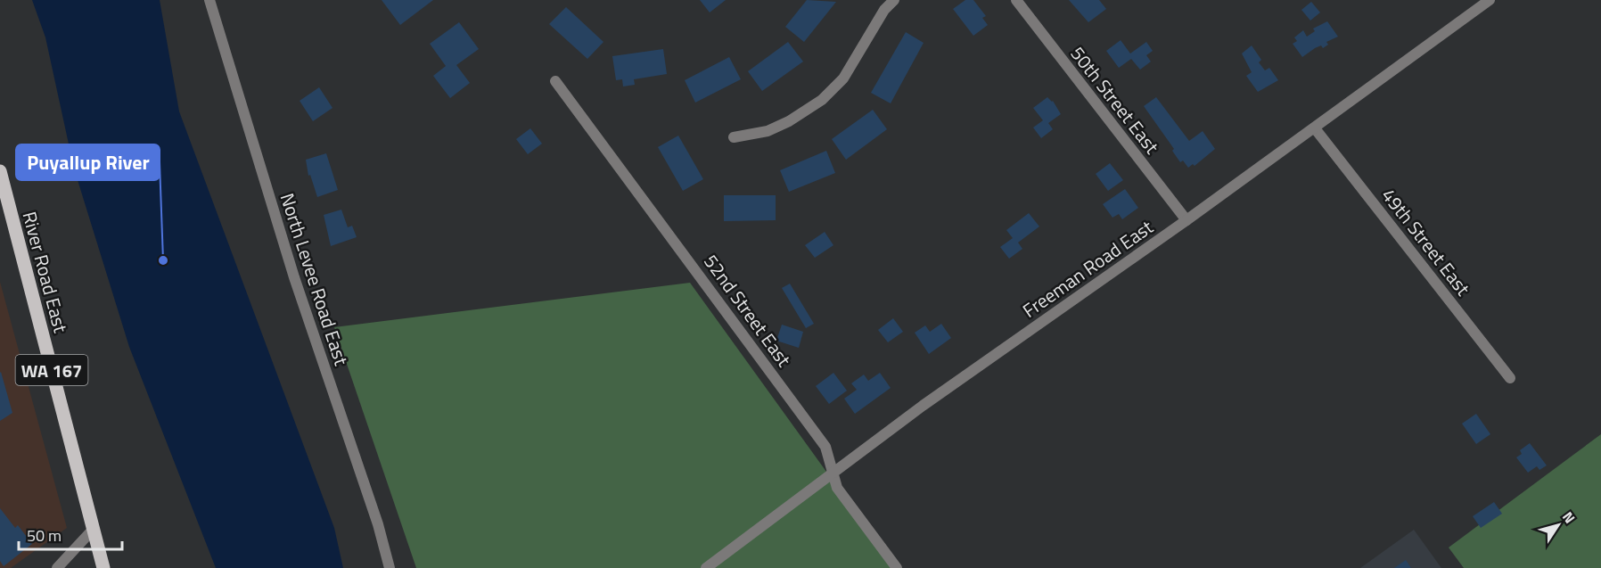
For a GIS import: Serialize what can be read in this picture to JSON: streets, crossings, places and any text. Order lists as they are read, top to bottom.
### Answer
{
  "streets": {
    "main road": ["River Road East", "WA 167"],
    "street": [
      "50th Street East",
      "49th Street East",
      "Freeman Road East",
      "North Levee Road East",
      "52nd Street East"
    ]
  },
  "crossings": [
    ["50th Street East", "Freeman Road East"],
    ["49th Street East", "Freeman Road East"],
    ["Freeman Road East", "52nd Street East"]
  ],
  "places": ["Puyallup River"],
  "scale_bar": "50 m",
  "north": "top right"
}
